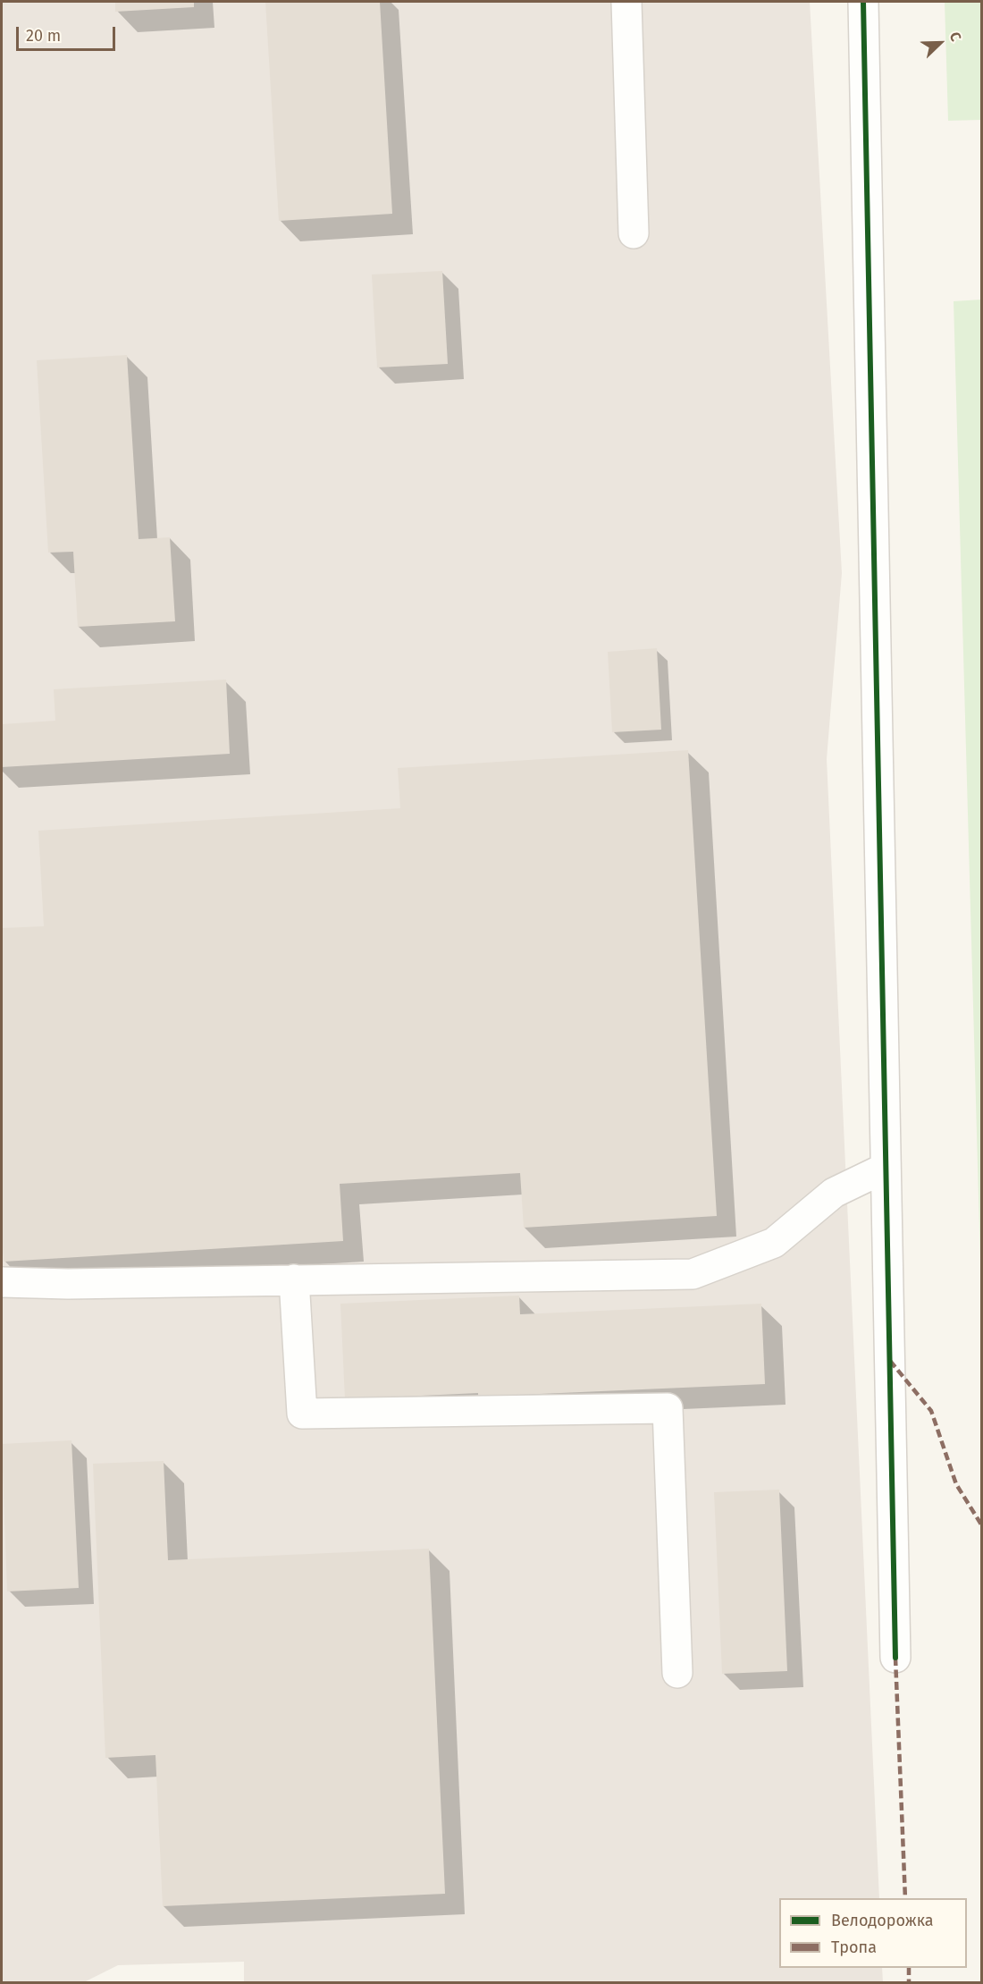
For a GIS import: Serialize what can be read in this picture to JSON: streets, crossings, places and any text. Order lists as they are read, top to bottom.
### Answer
{
  "legend": ["Велодорожка", "Тропа"],
  "scale_bar": "20 m",
  "north": "top right"
}
